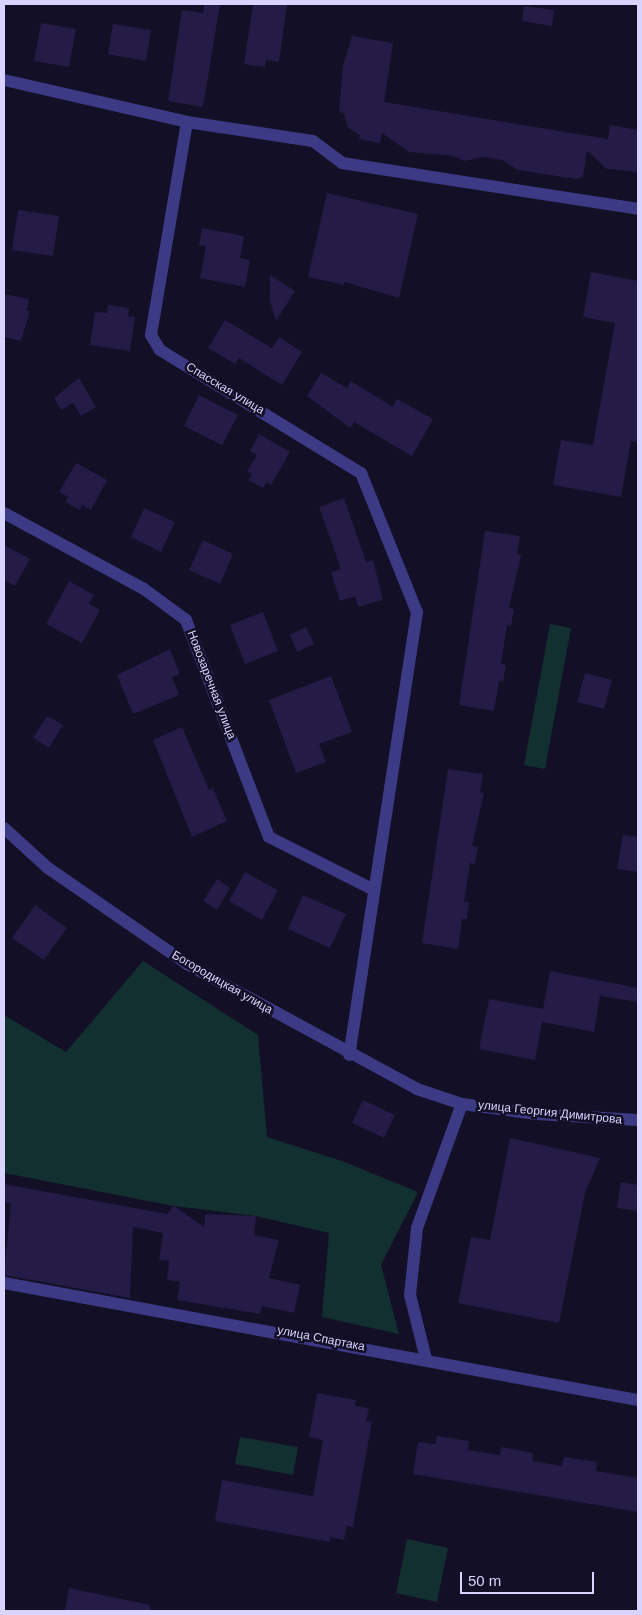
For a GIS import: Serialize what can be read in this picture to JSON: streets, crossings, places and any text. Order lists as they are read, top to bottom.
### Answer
{
  "streets": {
    "street": [
      "Спасская улица",
      "Новозаречная улица",
      "Богородицкая улица",
      "улица Георгия Димитрова",
      "улица Спартака"
    ]
  },
  "crossings": [
    ["Спасская улица", "Новозаречная улица"],
    ["Богородицкая улица", "улица Георгия Димитрова"]
  ],
  "scale_bar": "50 m"
}
